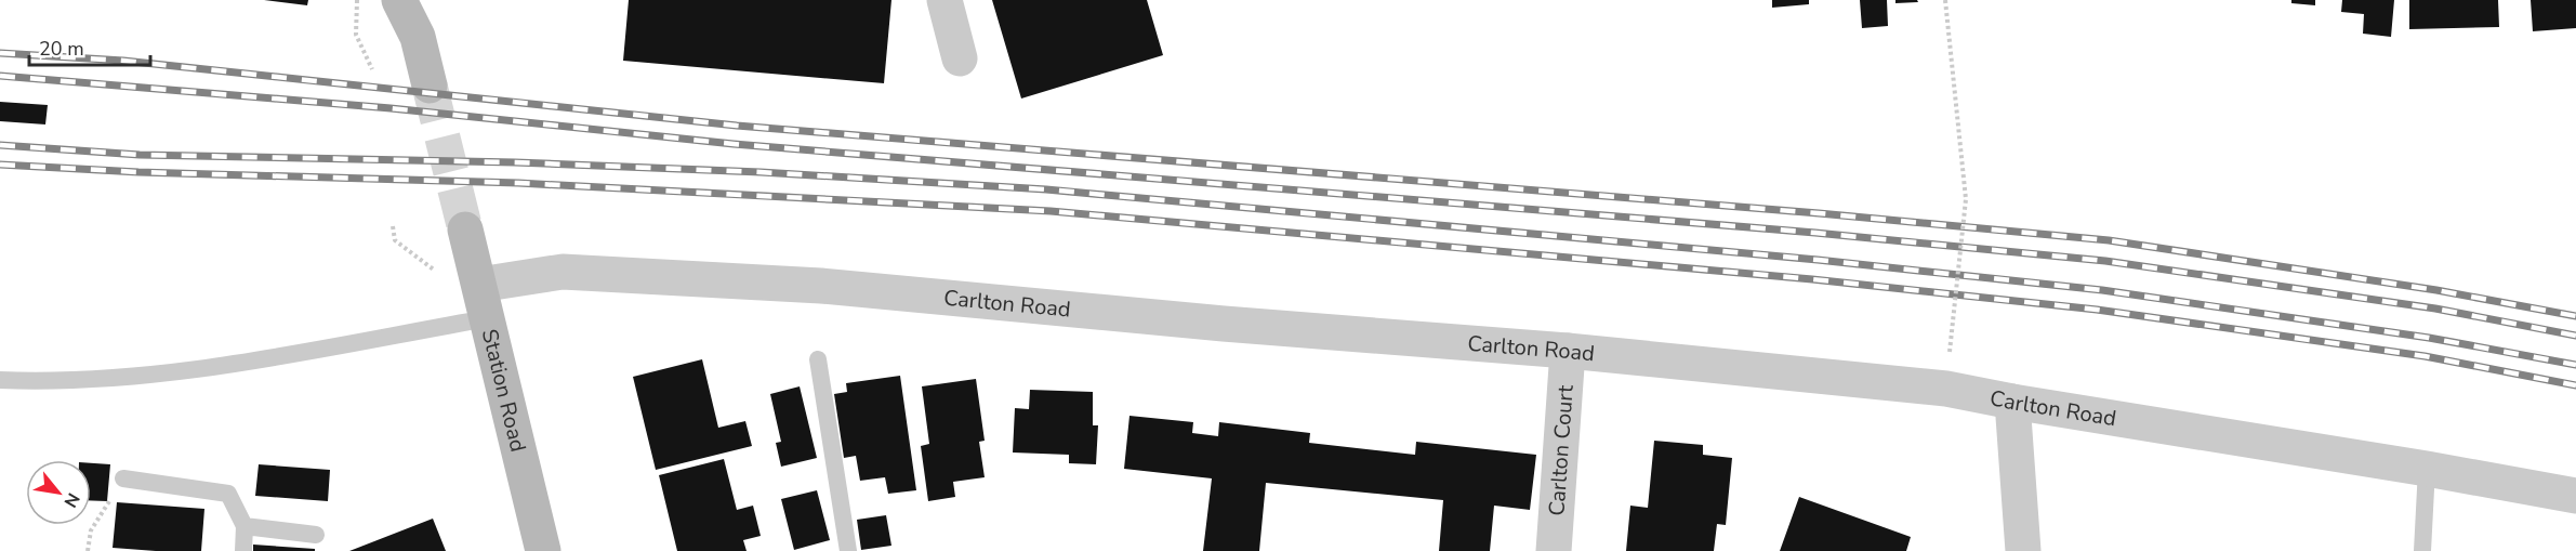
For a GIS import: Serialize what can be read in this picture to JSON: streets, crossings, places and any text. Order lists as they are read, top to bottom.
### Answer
{
  "streets": {
    "main road": ["Station Road"],
    "street": ["Carlton Road", "Carlton Court"]
  },
  "crossings": [
    ["Carlton Road", "Station Road"],
    ["Carlton Road", "Carlton Court"]
  ],
  "scale_bar": "20 m",
  "north": "bottom right"
}
